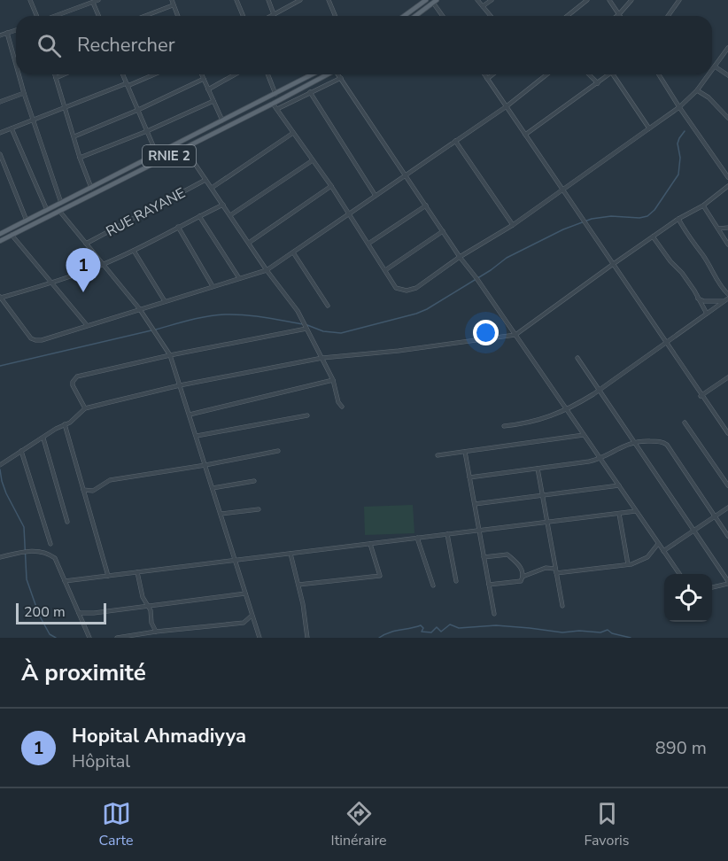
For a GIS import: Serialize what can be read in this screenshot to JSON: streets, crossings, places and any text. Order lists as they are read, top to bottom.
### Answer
{
  "streets": {
    "main road": ["RNIE 2"],
    "street": ["RUE RAYANE"]
  },
  "scale_bar": "200 m",
  "page": {
    "search": "Rechercher",
    "pins": "1",
    "scale": "200 m",
    "heading": "À proximité",
    "list": [
      {
        "mark": "1",
        "name": "Hopital Ahmadiyya",
        "note": "Hôpital",
        "value": "890 m"
      }
    ],
    "nav": ["Carte", "Itinéraire", "Favoris"]
  }
}
